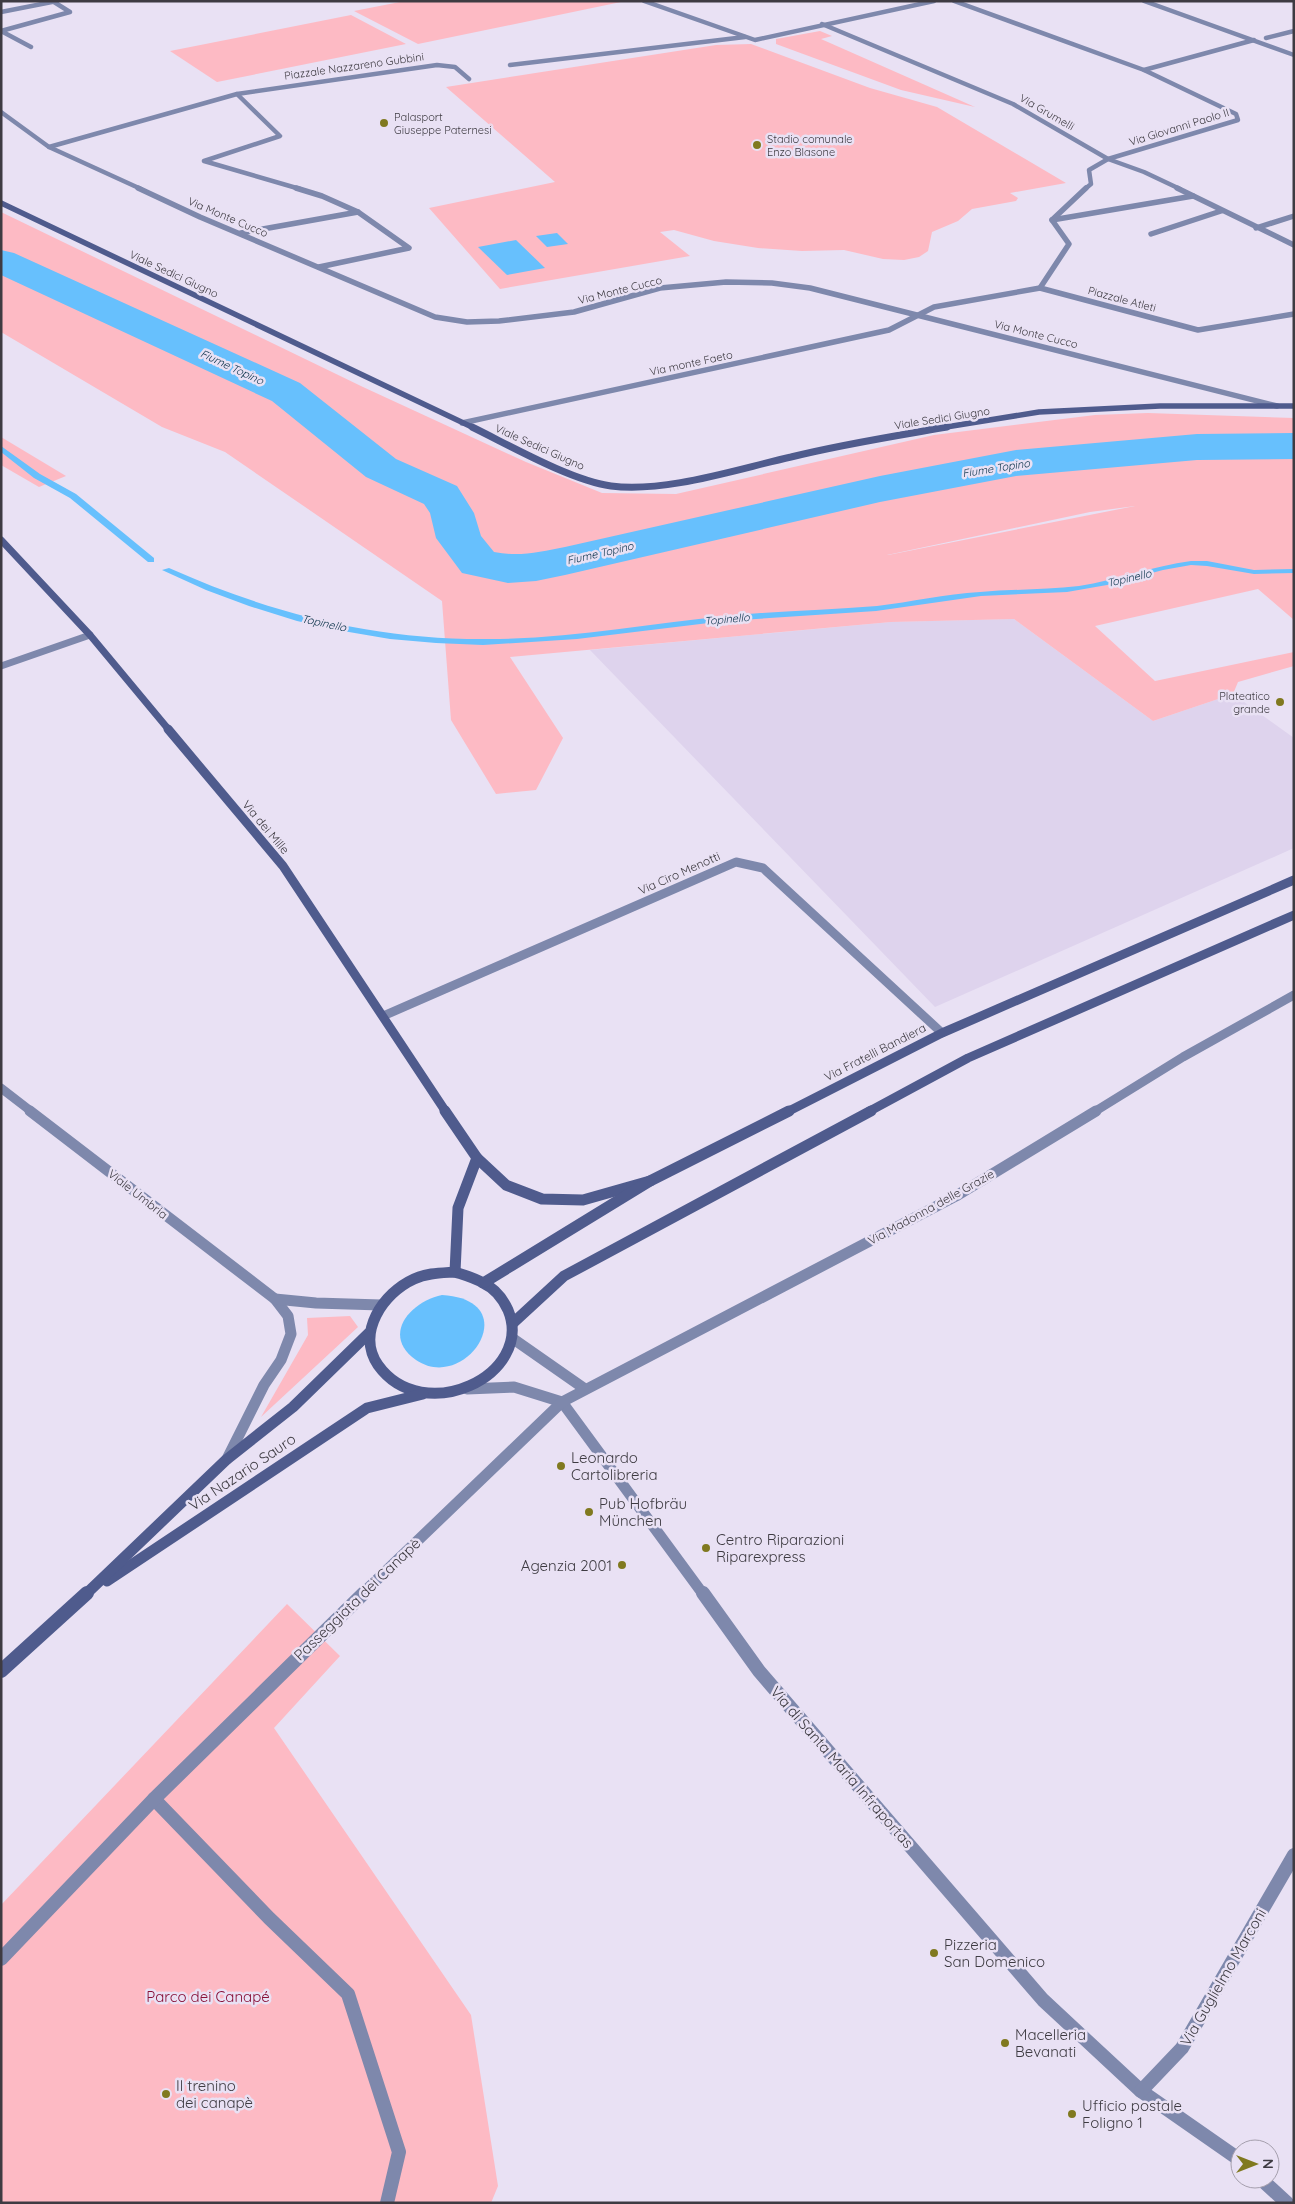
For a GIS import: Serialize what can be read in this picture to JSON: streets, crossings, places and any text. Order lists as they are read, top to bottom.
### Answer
{
  "streets": {
    "main road": [
      "Viale Sedici Giugno",
      "Via dei Mille",
      "Via Fratelli Bandiera",
      "Via Nazario Sauro"
    ],
    "street": [
      "Piazzale Nazzareno Gubbini",
      "Via Grumelli",
      "Via Giovanni Paolo II",
      "Via Monte Cucco",
      "Piazzale Atleti",
      "Via monte Faeto",
      "Via Ciro Menotti",
      "Viale Umbria",
      "Via Madonna delle Grazie",
      "Passeggiata dei Canapè",
      "Via di Santa Maria Infraportas",
      "Via Guglielmo Marconi"
    ]
  },
  "crossings": [
    ["Piazzale Nazzareno Gubbini", "Via Monte Cucco"],
    ["Via Grumelli", "Via Giovanni Paolo II"],
    ["Via Monte Cucco", "Viale Sedici Giugno"],
    ["Via Monte Cucco", "Piazzale Atleti"],
    ["Via Monte Cucco", "Via monte Faeto"],
    ["Viale Sedici Giugno", "Via monte Faeto"],
    ["Piazzale Atleti", "Via monte Faeto"],
    ["Via dei Mille", "Via Ciro Menotti"],
    ["Via dei Mille", "Via Fratelli Bandiera"],
    ["Via Ciro Menotti", "Via Fratelli Bandiera"],
    ["Via Fratelli Bandiera", "Via Nazario Sauro"],
    ["Viale Umbria", "Via Nazario Sauro"],
    ["Via Madonna delle Grazie", "Passeggiata dei Canapè"],
    ["Via Madonna delle Grazie", "Via di Santa Maria Infraportas"],
    ["Passeggiata dei Canapè", "Via di Santa Maria Infraportas"],
    ["Via di Santa Maria Infraportas", "Via Guglielmo Marconi"]
  ],
  "water": ["Fiume Topino", "Topinello"],
  "parks": ["Parco dei Canapé"],
  "places": [
    "Palasport Giuseppe Paternesi",
    "Stadio comunale Enzo Blasone",
    "Plateatico grande",
    "Leonardo Cartolibreria",
    "Pub Hofbräu München",
    "Centro Riparazioni Riparexpress",
    "Agenzia 2001",
    "Pizzeria San Domenico",
    "Macelleria Bevanati",
    "Il trenino dei canapè",
    "Ufficio postale Foligno 1"
  ],
  "north": "right"
}
